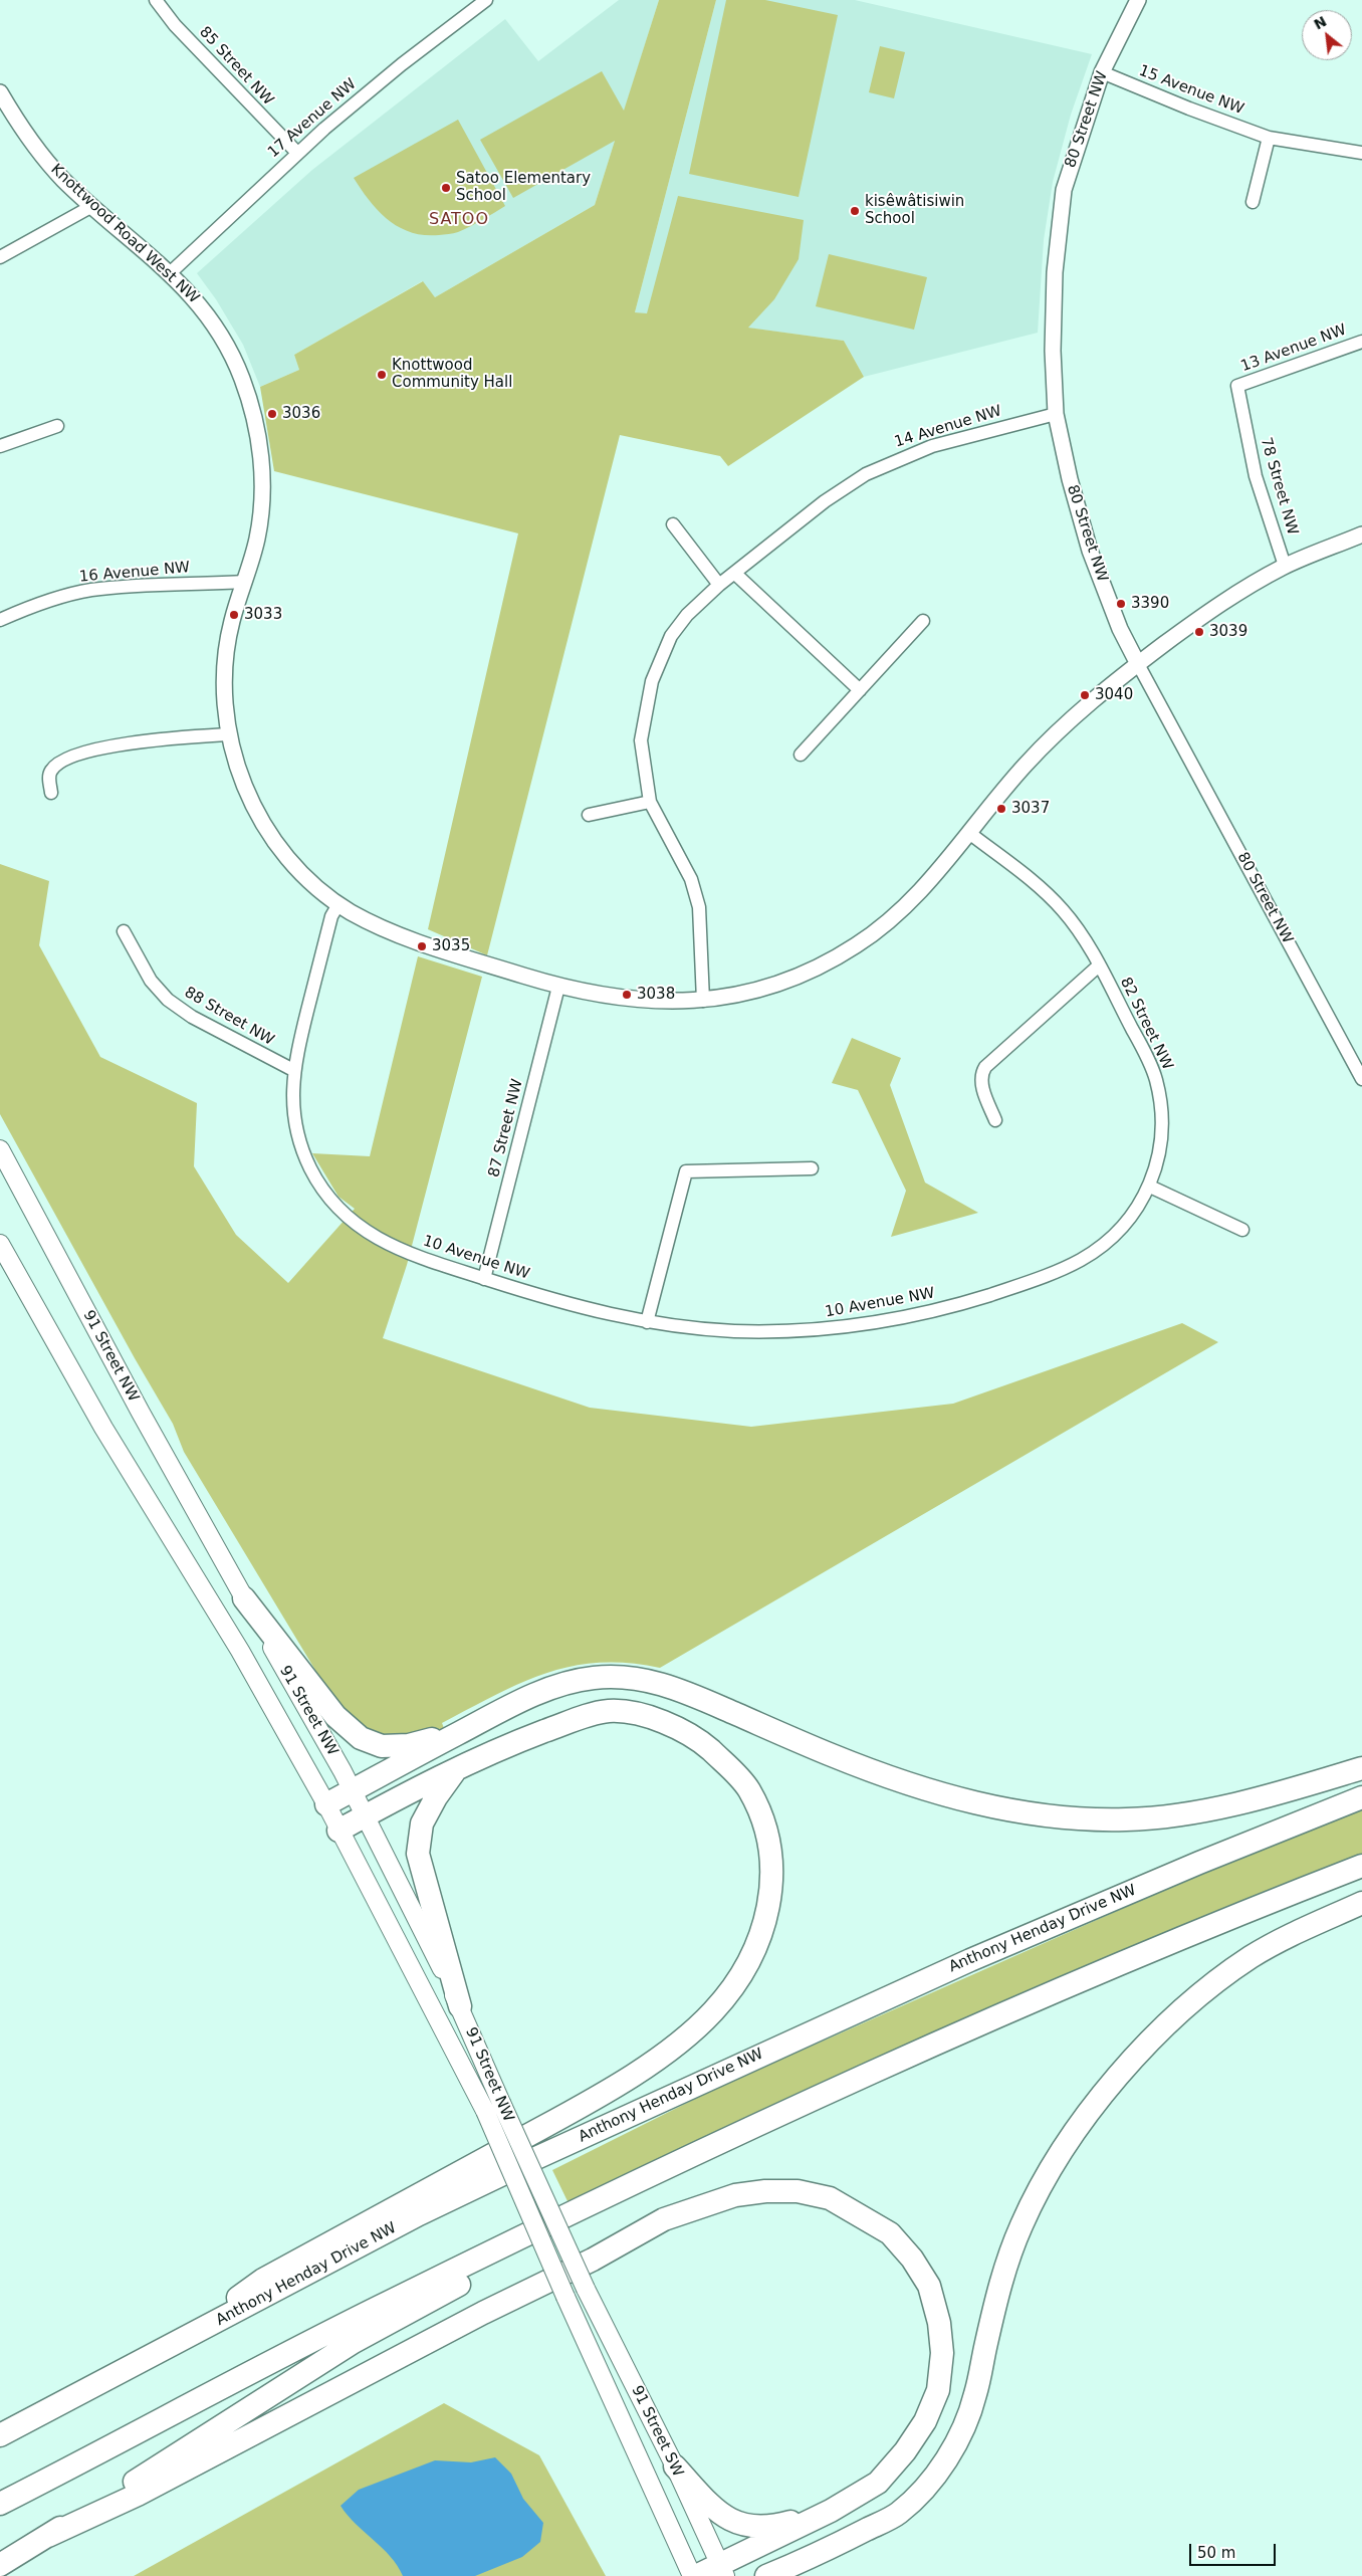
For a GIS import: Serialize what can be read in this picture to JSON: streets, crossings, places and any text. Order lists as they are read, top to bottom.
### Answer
{
  "streets": {
    "highway": ["Anthony Henday Drive NW"],
    "main road": ["91 Street NW", "91 Street SW"],
    "street": [
      "85 Street NW",
      "15 Avenue NW",
      "17 Avenue NW",
      "80 Street NW",
      "Knottwood Road West NW",
      "13 Avenue NW",
      "14 Avenue NW",
      "78 Street NW",
      "16 Avenue NW",
      "88 Street NW",
      "82 Street NW",
      "87 Street NW",
      "10 Avenue NW"
    ]
  },
  "crossings": [
    ["85 Street NW", "17 Avenue NW"],
    ["15 Avenue NW", "80 Street NW"],
    ["17 Avenue NW", "Knottwood Road West NW"],
    ["80 Street NW", "Knottwood Road West NW"],
    ["80 Street NW", "14 Avenue NW"],
    ["Knottwood Road West NW", "78 Street NW"],
    ["Knottwood Road West NW", "16 Avenue NW"],
    ["Knottwood Road West NW", "82 Street NW"],
    ["Knottwood Road West NW", "87 Street NW"],
    ["13 Avenue NW", "78 Street NW"],
    ["88 Street NW", "10 Avenue NW"],
    ["82 Street NW", "10 Avenue NW"],
    ["87 Street NW", "10 Avenue NW"],
    ["91 Street NW", "91 Street SW"]
  ],
  "districts": ["SATOO"],
  "places": [
    "Satoo Elementary School",
    "kisêwâtisiwin School",
    "Knottwood Community Hall",
    "3036",
    "3390",
    "3033",
    "3039",
    "3040",
    "3037",
    "3035",
    "3038"
  ],
  "scale_bar": "50 m",
  "north": "top left"
}
